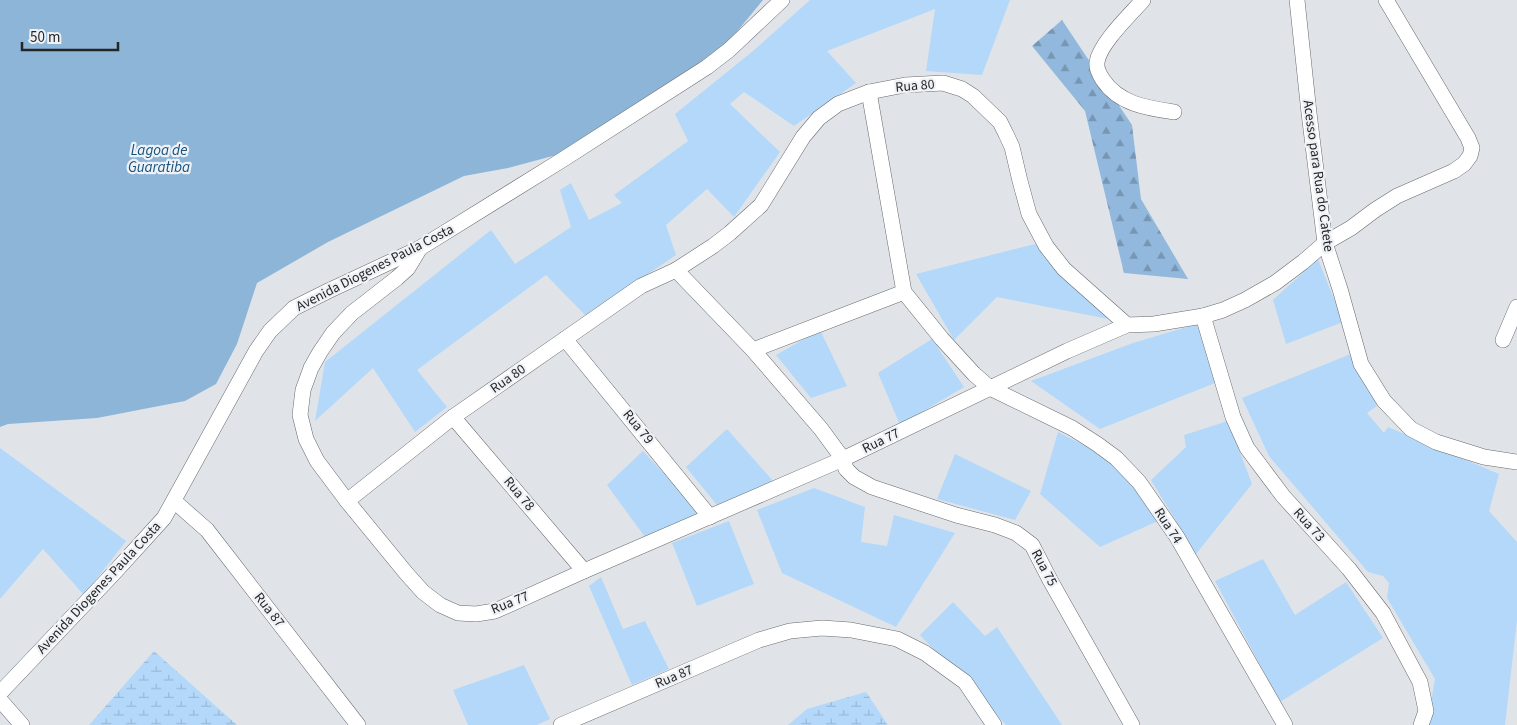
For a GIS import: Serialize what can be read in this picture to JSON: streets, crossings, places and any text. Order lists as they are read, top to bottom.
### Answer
{
  "streets": {
    "street": [
      "Rua 80",
      "Acesso para Rua do Catete",
      "Avenida Diogenes Paula Costa",
      "Rua 79",
      "Rua 77",
      "Rua 78",
      "Rua 73",
      "Rua 74",
      "Rua 75",
      "Rua 87"
    ]
  },
  "crossings": [
    ["Rua 80", "Rua 79"],
    ["Rua 80", "Rua 77"],
    ["Rua 80", "Rua 78"],
    ["Avenida Diogenes Paula Costa", "Rua 77"],
    ["Avenida Diogenes Paula Costa", "Rua 87"],
    ["Rua 79", "Rua 77"],
    ["Rua 77", "Rua 78"],
    ["Rua 77", "Rua 74"],
    ["Rua 77", "Rua 75"]
  ],
  "water": ["Lagoa de Guaratiba"],
  "scale_bar": "50 m"
}
